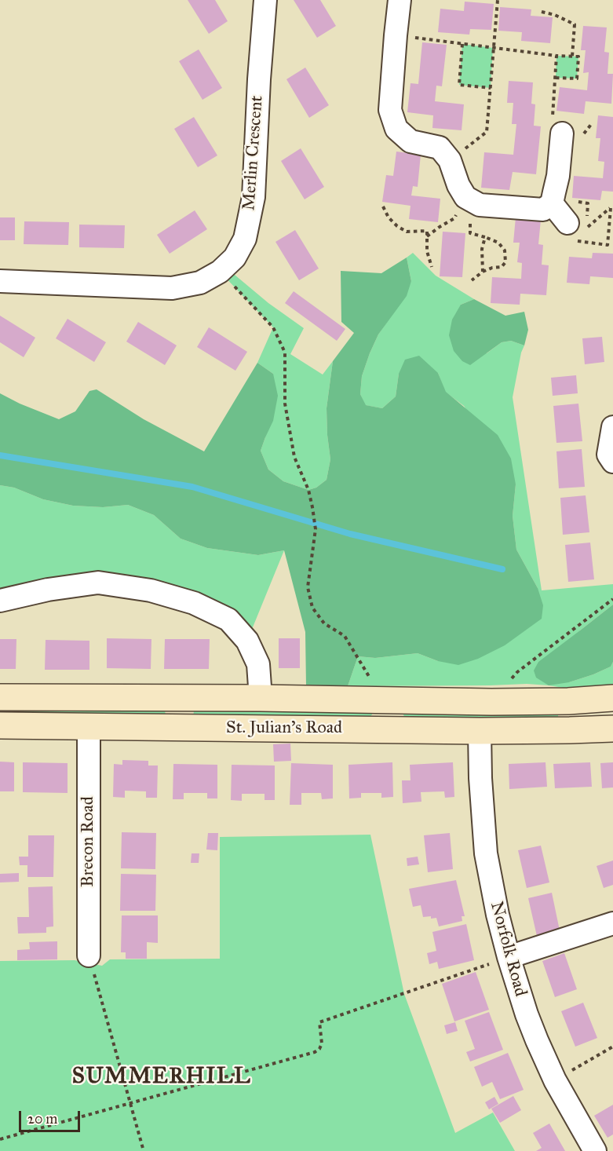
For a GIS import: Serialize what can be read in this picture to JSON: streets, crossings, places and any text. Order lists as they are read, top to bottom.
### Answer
{
  "streets": {
    "street": [
      "Merlin Crescent",
      "St. Julian's Road",
      "Brecon Road",
      "Norfolk Road"
    ]
  },
  "crossings": [
    ["St. Julian's Road", "Brecon Road"],
    ["St. Julian's Road", "Norfolk Road"]
  ],
  "districts": ["SUMMERHILL"],
  "scale_bar": "20 m"
}
